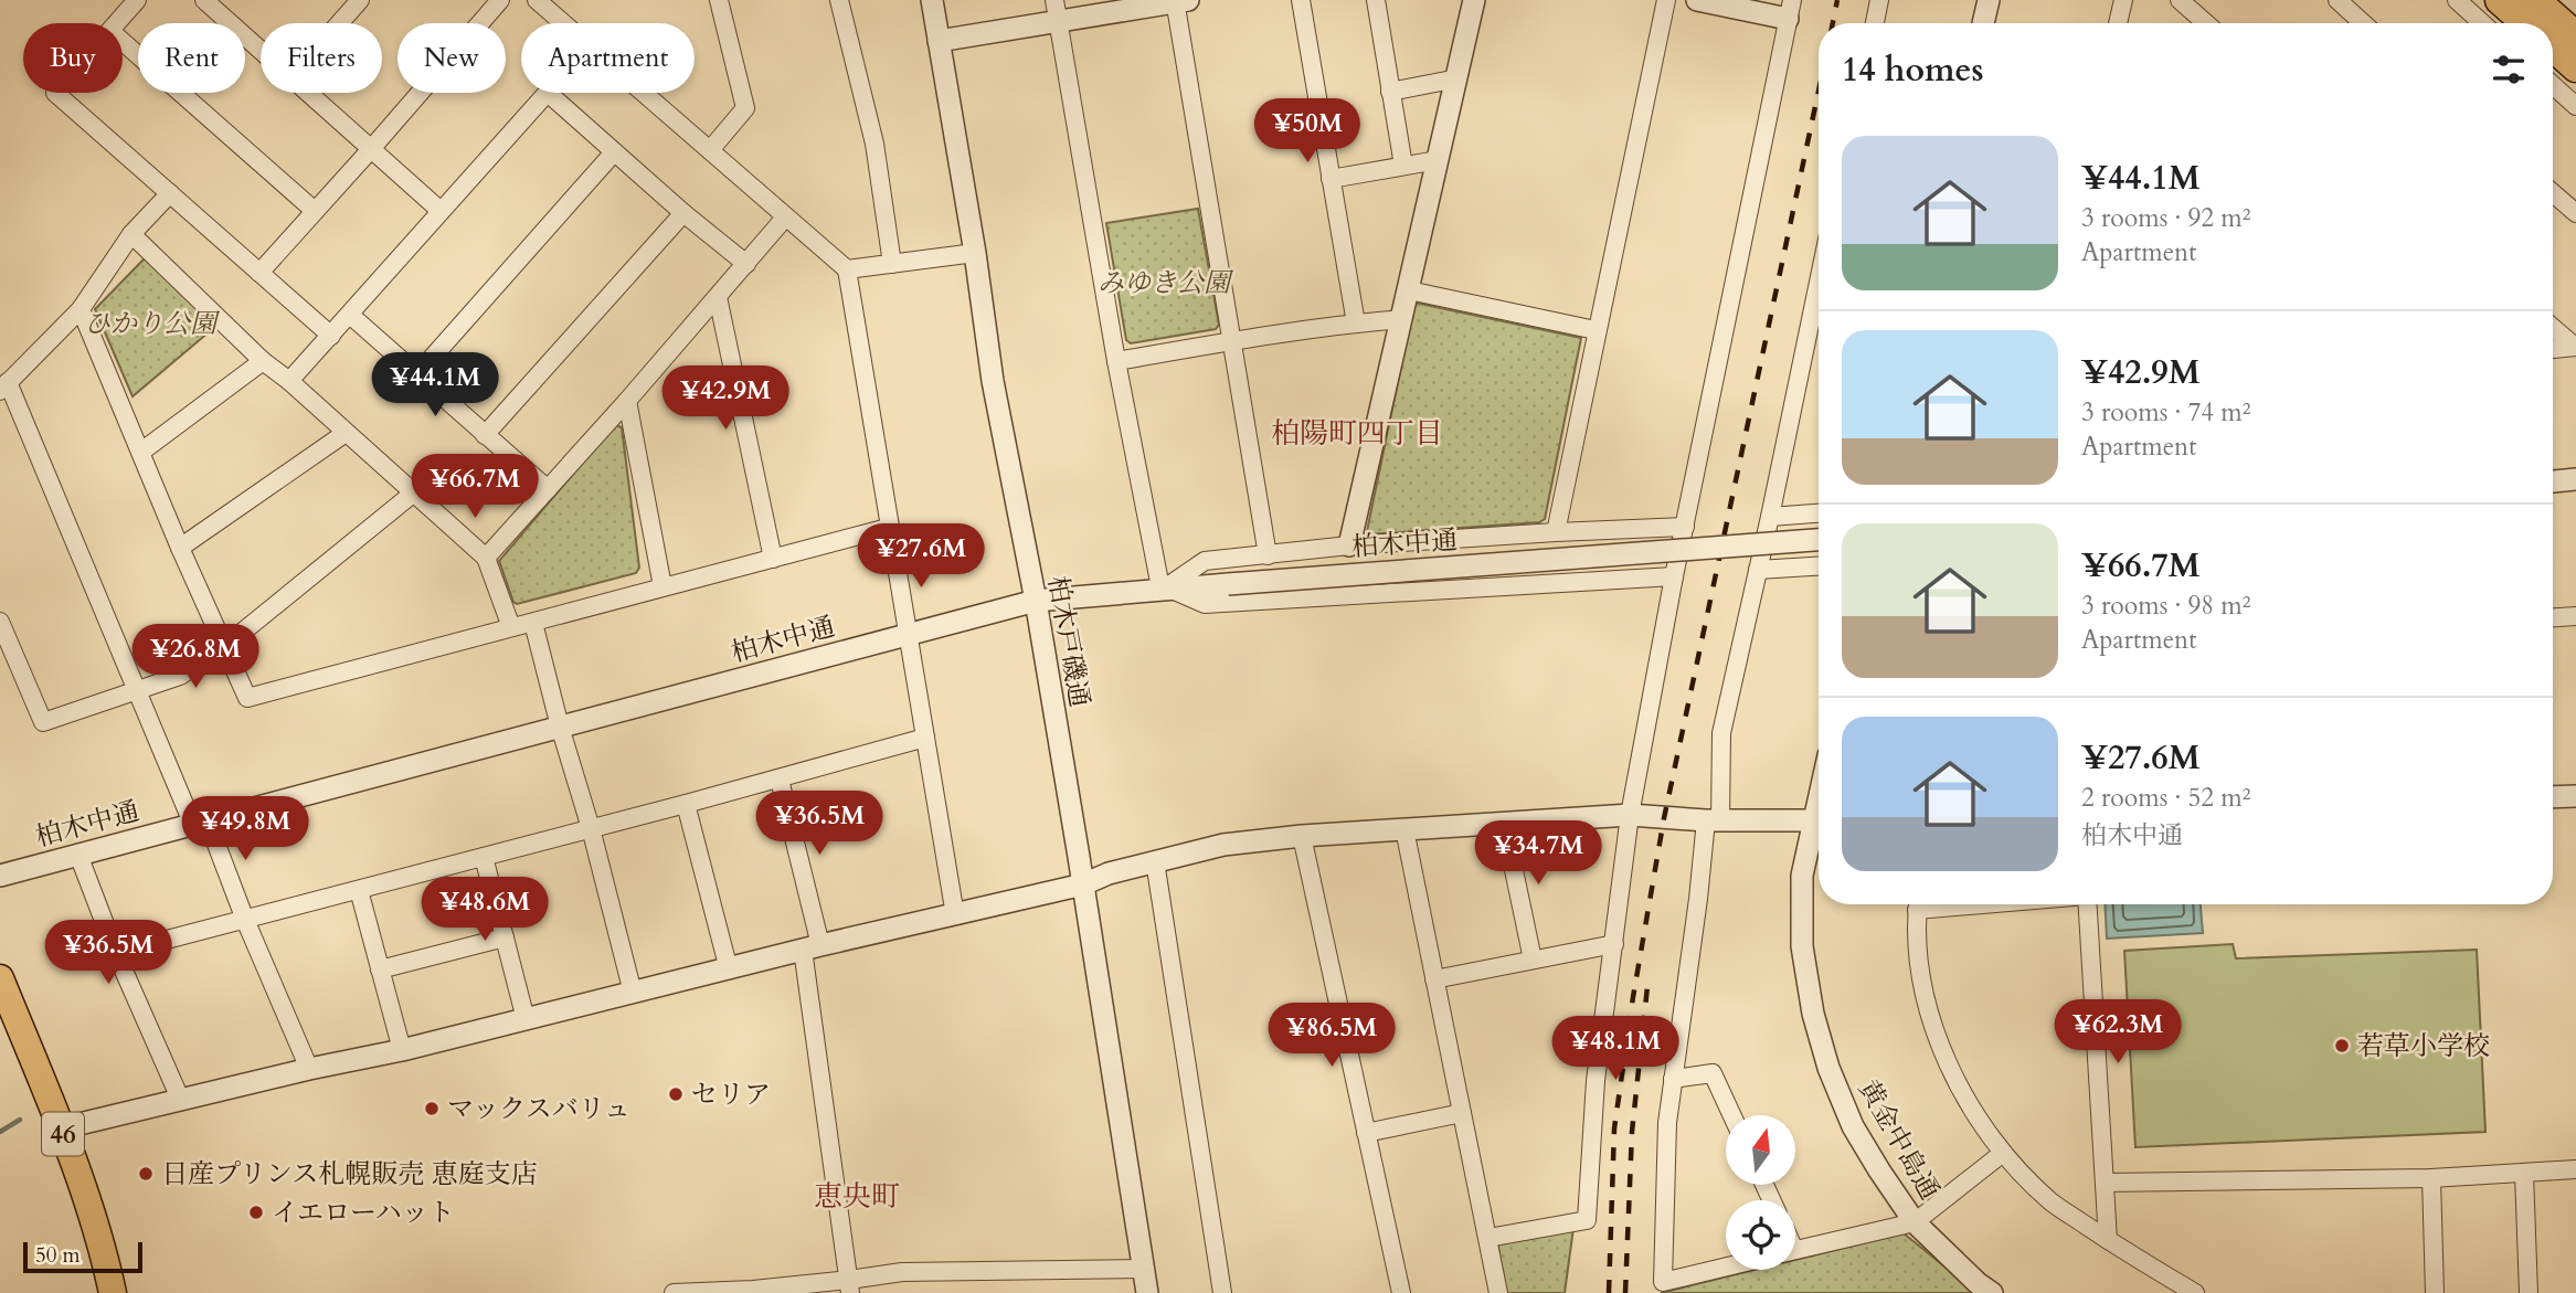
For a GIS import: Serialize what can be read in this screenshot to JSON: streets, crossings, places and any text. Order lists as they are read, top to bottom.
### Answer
{
  "streets": {
    "main road": ["46"],
    "street": ["柏木中通", "柏木戸磯通", "黄金中島通"]
  },
  "crossings": [
    ["柏木中通", "柏木戸磯通"]
  ],
  "districts": ["柏陽町四丁目", "恵央町"],
  "parks": ["みゆき公園", "ひかり公園"],
  "places": [
    "若草小学校",
    "セリア",
    "マックスバリュ",
    "日産プリンス札幌販売 恵庭支店",
    "イエローハット"
  ],
  "scale_bar": "50 m",
  "north": "top",
  "page": {
    "chip": [
      "Buy",
      "Rent",
      "Filters",
      "New",
      "Apartment"
    ],
    "heading": "14 homes",
    "price": [
      "¥50M",
      "¥44.1M",
      "¥42.9M",
      "¥66.7M",
      "¥27.6M",
      "¥26.8M",
      "¥36.5M",
      "¥49.8M",
      "¥34.7M",
      "¥48.6M",
      "¥36.5M",
      "¥62.3M",
      "¥86.5M",
      "¥48.1M"
    ],
    "list": [
      {
        "name": "¥44.1M",
        "note": "3 rooms · 92 m² · Apartment"
      },
      {
        "name": "¥42.9M",
        "note": "3 rooms · 74 m² · Apartment"
      },
      {
        "name": "¥66.7M",
        "note": "3 rooms · 98 m² · Apartment"
      },
      {
        "name": "¥27.6M",
        "note": "2 rooms · 52 m² · 柏木中通"
      }
    ],
    "scale": "50 m"
  }
}
